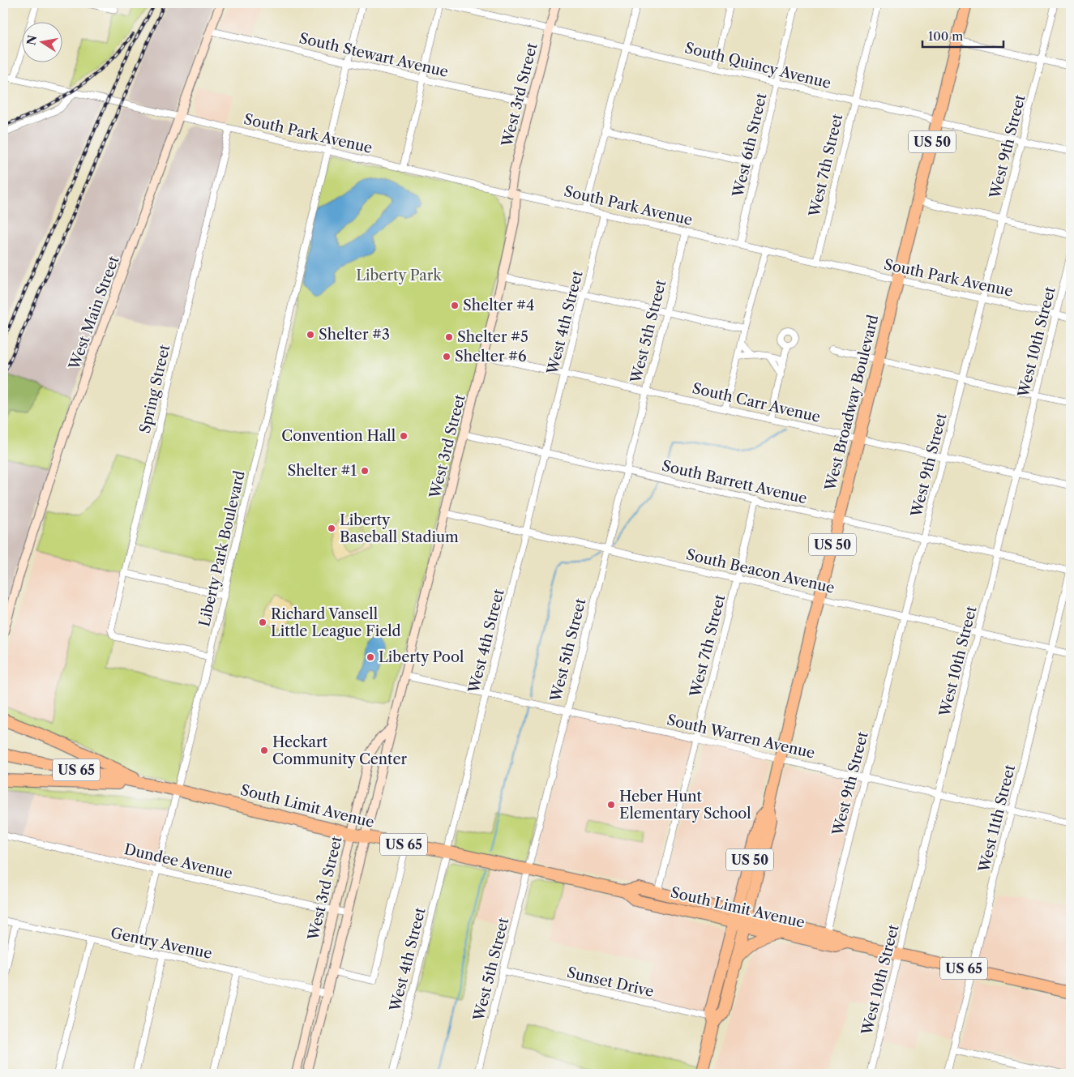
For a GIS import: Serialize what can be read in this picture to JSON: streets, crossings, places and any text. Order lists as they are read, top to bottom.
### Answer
{
  "streets": {
    "highway": [
      "US 50",
      "West Broadway Boulevard",
      "US 65",
      "South Limit Avenue"
    ],
    "street": [
      "South Stewart Avenue",
      "South Quincy Avenue",
      "West 3rd Street",
      "South Park Avenue",
      "West 6th Street",
      "West 9th Street",
      "West 7th Street",
      "West Main Street",
      "West 4th Street",
      "West 5th Street",
      "West 10th Street",
      "Spring Street",
      "South Carr Avenue",
      "South Barrett Avenue",
      "Liberty Park Boulevard",
      "South Beacon Avenue",
      "South Warren Avenue",
      "West 11th Street",
      "Dundee Avenue",
      "Gentry Avenue",
      "Sunset Drive"
    ]
  },
  "crossings": [
    ["South Stewart Avenue", "West 3rd Street"],
    ["South Stewart Avenue", "West Main Street"],
    ["South Stewart Avenue", "Liberty Park Boulevard"],
    ["South Quincy Avenue", "West 3rd Street"],
    ["South Quincy Avenue", "West 6th Street"],
    ["South Quincy Avenue", "West 9th Street"],
    ["South Quincy Avenue", "West 7th Street"],
    ["South Quincy Avenue", "West Broadway Boulevard"],
    ["West 3rd Street", "South Park Avenue"],
    ["West 3rd Street", "South Carr Avenue"],
    ["West 3rd Street", "South Barrett Avenue"],
    ["West 3rd Street", "South Beacon Avenue"],
    ["West 3rd Street", "South Warren Avenue"],
    ["West 3rd Street", "South Limit Avenue"],
    ["West 3rd Street", "Dundee Avenue"],
    ["West 3rd Street", "Gentry Avenue"],
    ["South Park Avenue", "West 6th Street"],
    ["South Park Avenue", "West 9th Street"],
    ["South Park Avenue", "West 7th Street"],
    ["South Park Avenue", "West Main Street"],
    ["South Park Avenue", "West 4th Street"],
    ["South Park Avenue", "West 5th Street"],
    ["South Park Avenue", "West 10th Street"],
    ["South Park Avenue", "Spring Street"],
    ["South Park Avenue", "West Broadway Boulevard"],
    ["South Park Avenue", "Liberty Park Boulevard"],
    ["West 9th Street", "South Carr Avenue"],
    ["West 9th Street", "South Barrett Avenue"],
    ["West 9th Street", "South Beacon Avenue"],
    ["West 9th Street", "South Warren Avenue"],
    ["West 9th Street", "South Limit Avenue"],
    ["West 7th Street", "South Barrett Avenue"],
    ["West 7th Street", "South Beacon Avenue"],
    ["West 7th Street", "South Warren Avenue"],
    ["West 7th Street", "South Limit Avenue"],
    ["West 4th Street", "South Carr Avenue"],
    ["West 4th Street", "South Barrett Avenue"],
    ["West 4th Street", "South Beacon Avenue"],
    ["West 4th Street", "South Warren Avenue"],
    ["West 4th Street", "South Limit Avenue"],
    ["West 5th Street", "South Carr Avenue"],
    ["West 5th Street", "South Barrett Avenue"],
    ["West 5th Street", "South Beacon Avenue"],
    ["West 5th Street", "South Warren Avenue"],
    ["West 5th Street", "South Limit Avenue"],
    ["West 5th Street", "Sunset Drive"],
    ["West 10th Street", "South Carr Avenue"],
    ["West 10th Street", "South Barrett Avenue"],
    ["West 10th Street", "South Beacon Avenue"],
    ["West 10th Street", "South Warren Avenue"],
    ["West 10th Street", "South Limit Avenue"],
    ["Spring Street", "Liberty Park Boulevard"],
    ["South Carr Avenue", "West Broadway Boulevard"],
    ["West Broadway Boulevard", "South Barrett Avenue"],
    ["West Broadway Boulevard", "South Beacon Avenue"],
    ["West Broadway Boulevard", "South Warren Avenue"],
    ["West Broadway Boulevard", "South Limit Avenue"],
    ["West Broadway Boulevard", "Sunset Drive"],
    ["South Barrett Avenue", "West 11th Street"],
    ["Liberty Park Boulevard", "South Limit Avenue"],
    ["Liberty Park Boulevard", "Dundee Avenue"],
    ["Liberty Park Boulevard", "Gentry Avenue"],
    ["South Beacon Avenue", "West 11th Street"],
    ["South Warren Avenue", "West 11th Street"],
    ["US 65", "South Limit Avenue"],
    ["South Limit Avenue", "West 11th Street"]
  ],
  "parks": ["Liberty Park"],
  "places": [
    "Shelter #4",
    "Shelter #3",
    "Shelter #5",
    "Shelter #6",
    "Convention Hall",
    "Shelter #1",
    "Liberty Baseball Stadium",
    "Richard Vansell Little League Field",
    "Liberty Pool",
    "Heckart Community Center",
    "Heber Hunt Elementary School"
  ],
  "scale_bar": "100 m",
  "north": "left"
}
